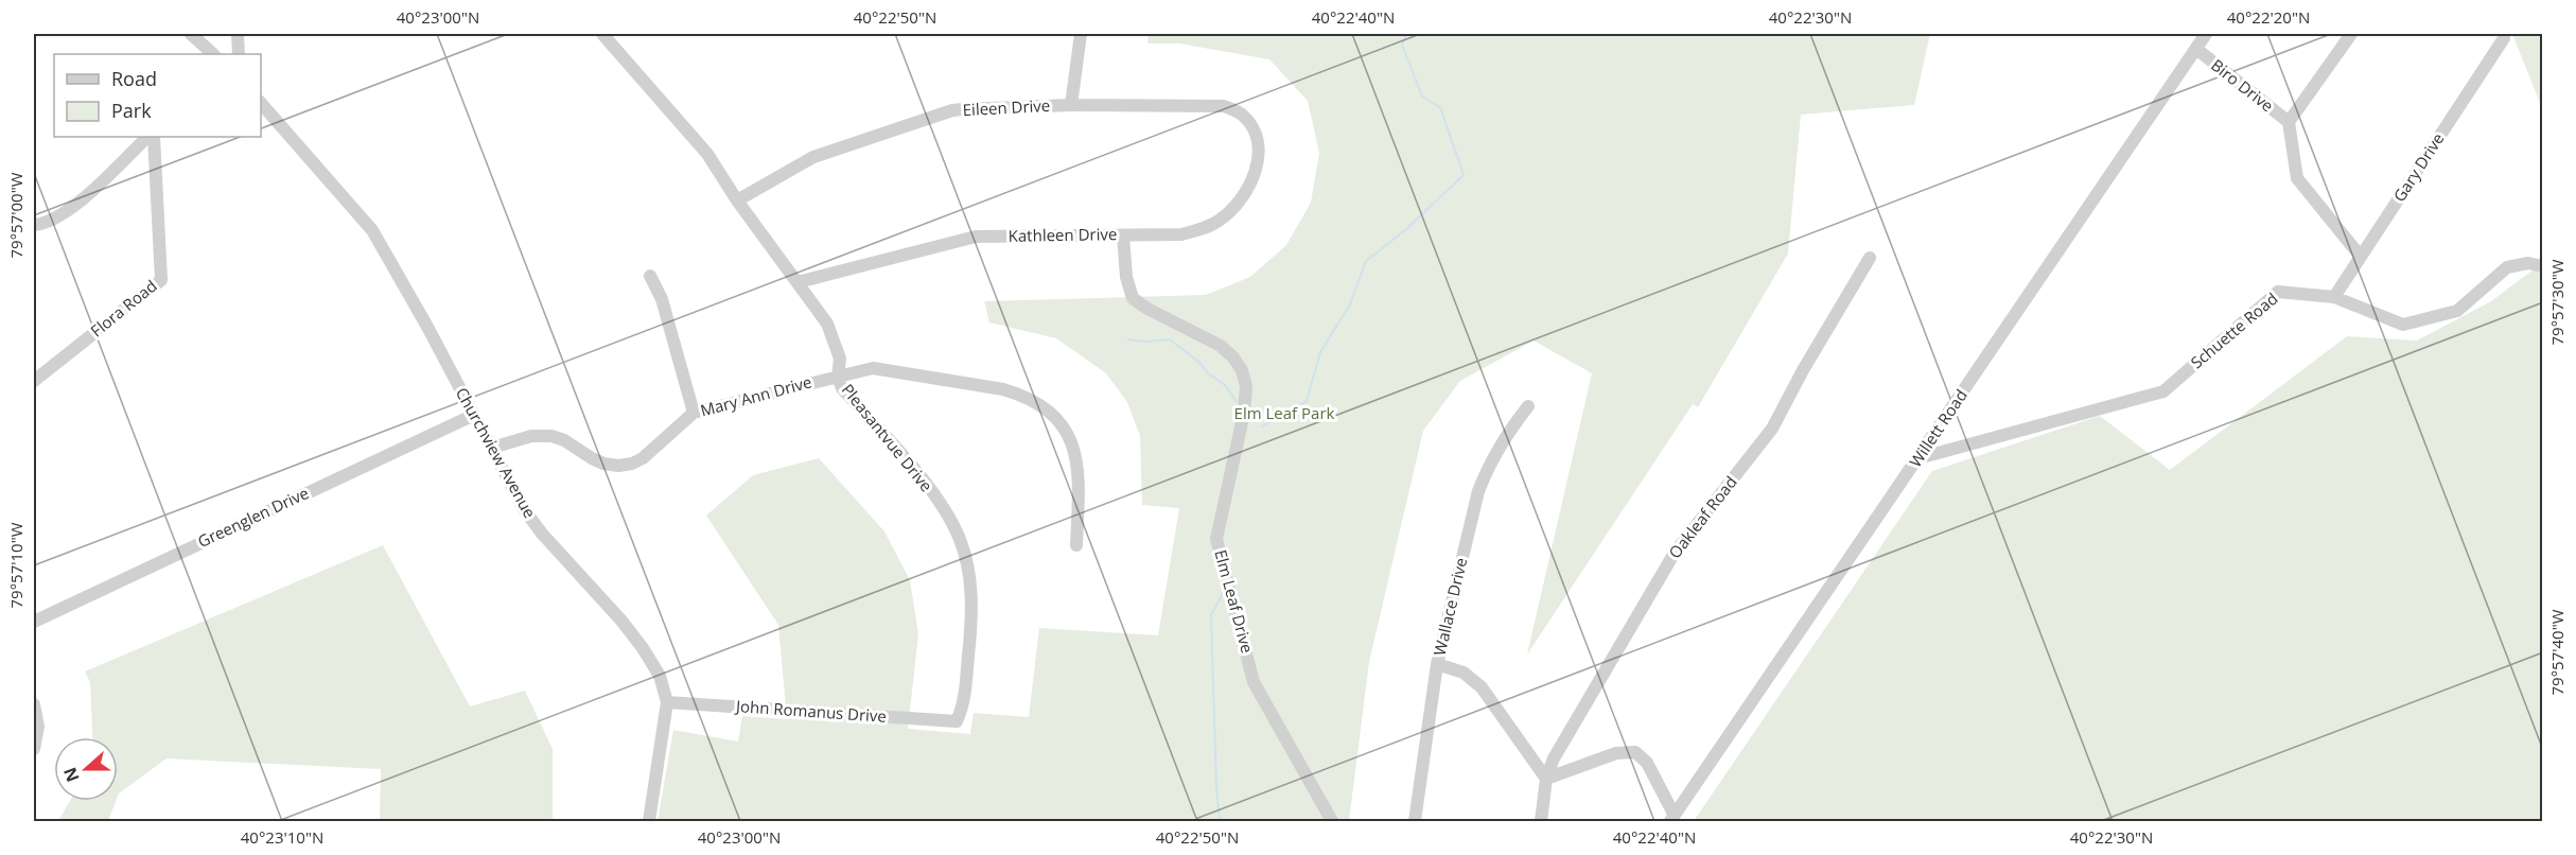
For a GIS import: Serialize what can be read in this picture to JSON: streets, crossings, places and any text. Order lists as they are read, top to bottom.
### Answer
{
  "streets": {
    "street": [
      "Biro Drive",
      "Eileen Drive",
      "Gary Drive",
      "Kathleen Drive",
      "Flora Road",
      "Schuette Road",
      "Mary Ann Drive",
      "Willett Road",
      "Pleasantvue Drive",
      "Churchview Avenue",
      "Greenglen Drive",
      "Oakleaf Road",
      "Elm Leaf Drive",
      "Wallace Drive",
      "John Romanus Drive"
    ]
  },
  "crossings": [
    ["Biro Drive", "Willett Road"],
    ["Eileen Drive", "Kathleen Drive"],
    ["Eileen Drive", "Pleasantvue Drive"],
    ["Gary Drive", "Schuette Road"],
    ["Kathleen Drive", "Pleasantvue Drive"],
    ["Kathleen Drive", "Elm Leaf Drive"],
    ["Schuette Road", "Willett Road"],
    ["Mary Ann Drive", "Pleasantvue Drive"],
    ["Mary Ann Drive", "Churchview Avenue"],
    ["Pleasantvue Drive", "John Romanus Drive"],
    ["Churchview Avenue", "Greenglen Drive"],
    ["Churchview Avenue", "John Romanus Drive"]
  ],
  "parks": ["Elm Leaf Park"],
  "legend": ["Road", "Park"],
  "north": "left",
  "coordinates": [
    "40°23'00\"N",
    "40°22'50\"N",
    "40°22'40\"N",
    "40°22'30\"N",
    "40°22'20\"N",
    "79°57'00\"W",
    "79°57'30\"W",
    "79°57'10\"W",
    "79°57'40\"W",
    "40°23'10\"N"
  ]
}
